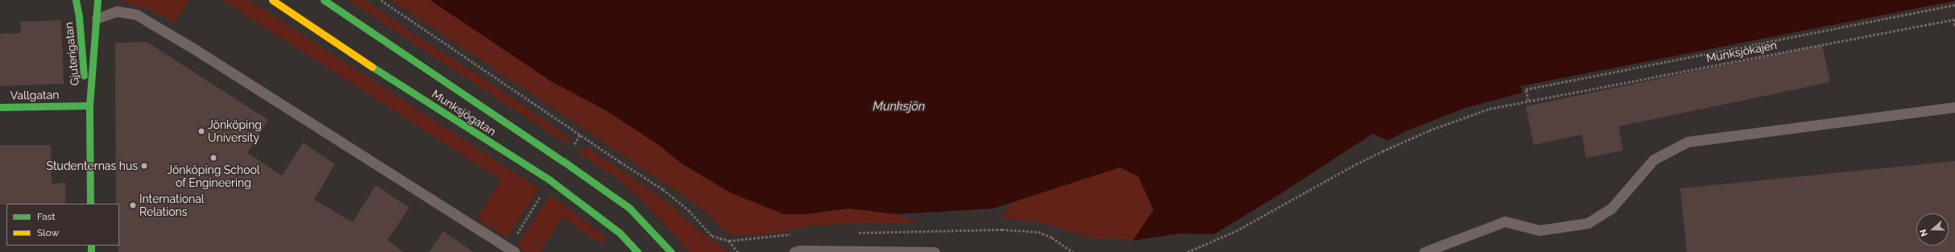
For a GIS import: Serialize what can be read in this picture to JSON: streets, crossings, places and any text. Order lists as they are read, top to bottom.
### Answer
{
  "streets": {
    "main road": ["Gjuterigatan", "Vallgatan", "Munksjögatan"],
    "path": ["Munksjökajen"]
  },
  "crossings": [
    ["Gjuterigatan", "Vallgatan"]
  ],
  "water": ["Munksjön"],
  "places": [
    "Jönköping University",
    "Jönköping School of Engineering",
    "Studenternas hus",
    "International Relations"
  ],
  "legend": ["Fast", "Slow"],
  "north": "left"
}
